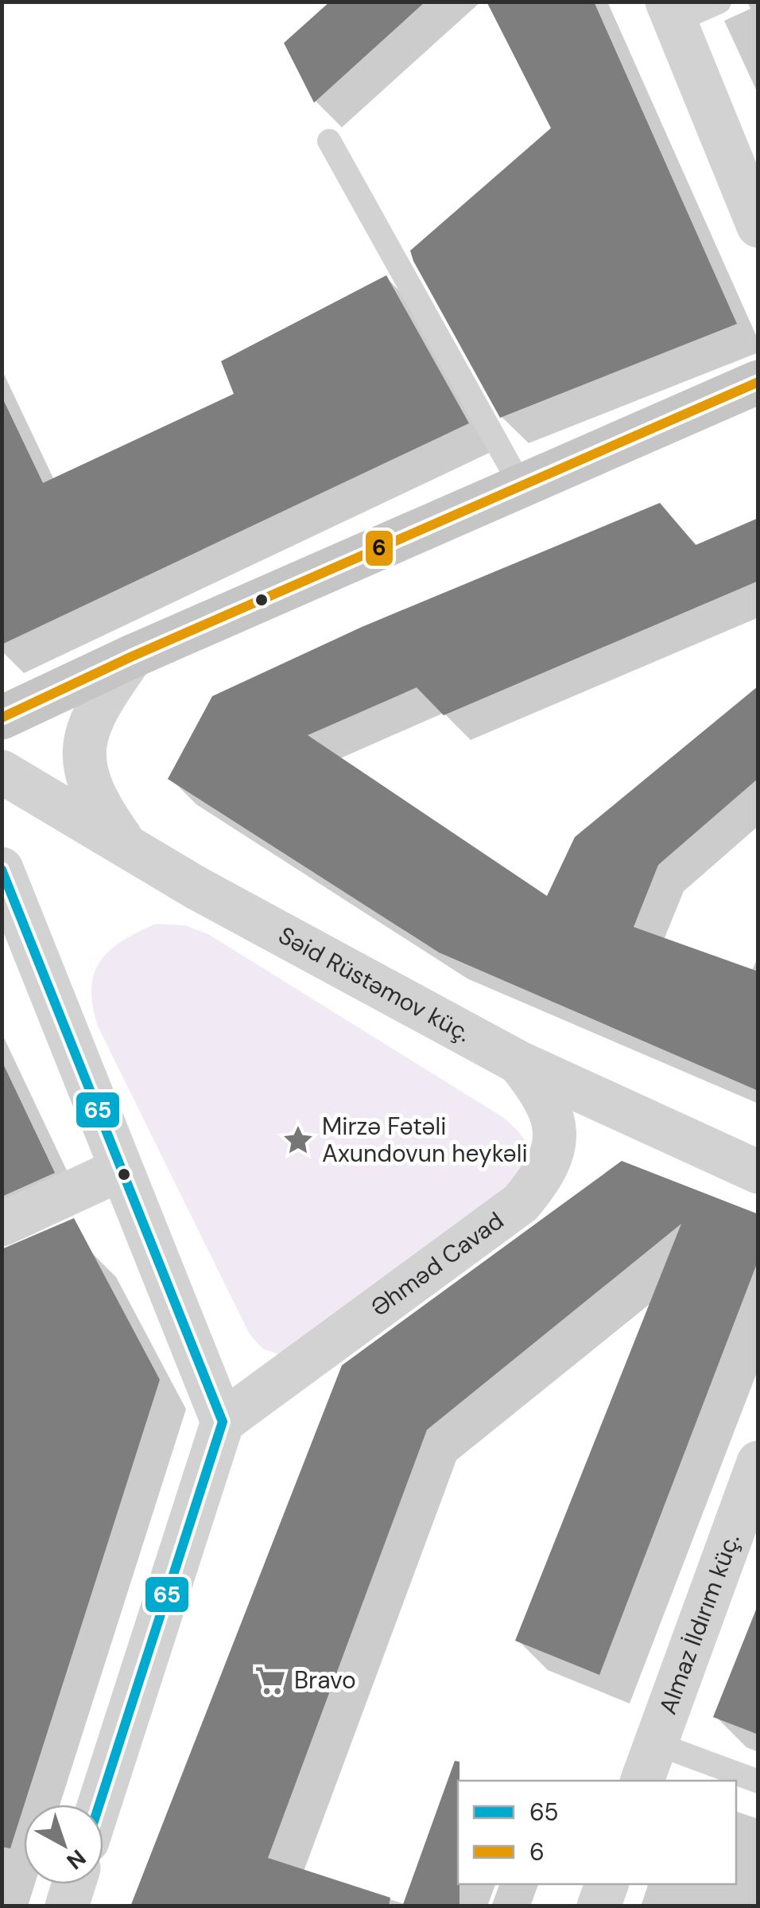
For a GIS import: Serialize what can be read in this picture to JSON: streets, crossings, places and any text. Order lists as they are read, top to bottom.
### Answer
{
  "streets": {
    "street": ["Səid Rüstəmov küç.", "Əhməd Cavad", "Almaz İldırım küç."]
  },
  "crossings": [
    ["Səid Rüstəmov küç.", "Əhməd Cavad"]
  ],
  "places": {
    "place": ["Mirzə Fətəli Axundovun heykəli"],
    "supermarket": ["Bravo"]
  },
  "lines": ["transit line 6", "transit line 65"],
  "legend": ["65", "6"],
  "north": "bottom right"
}
